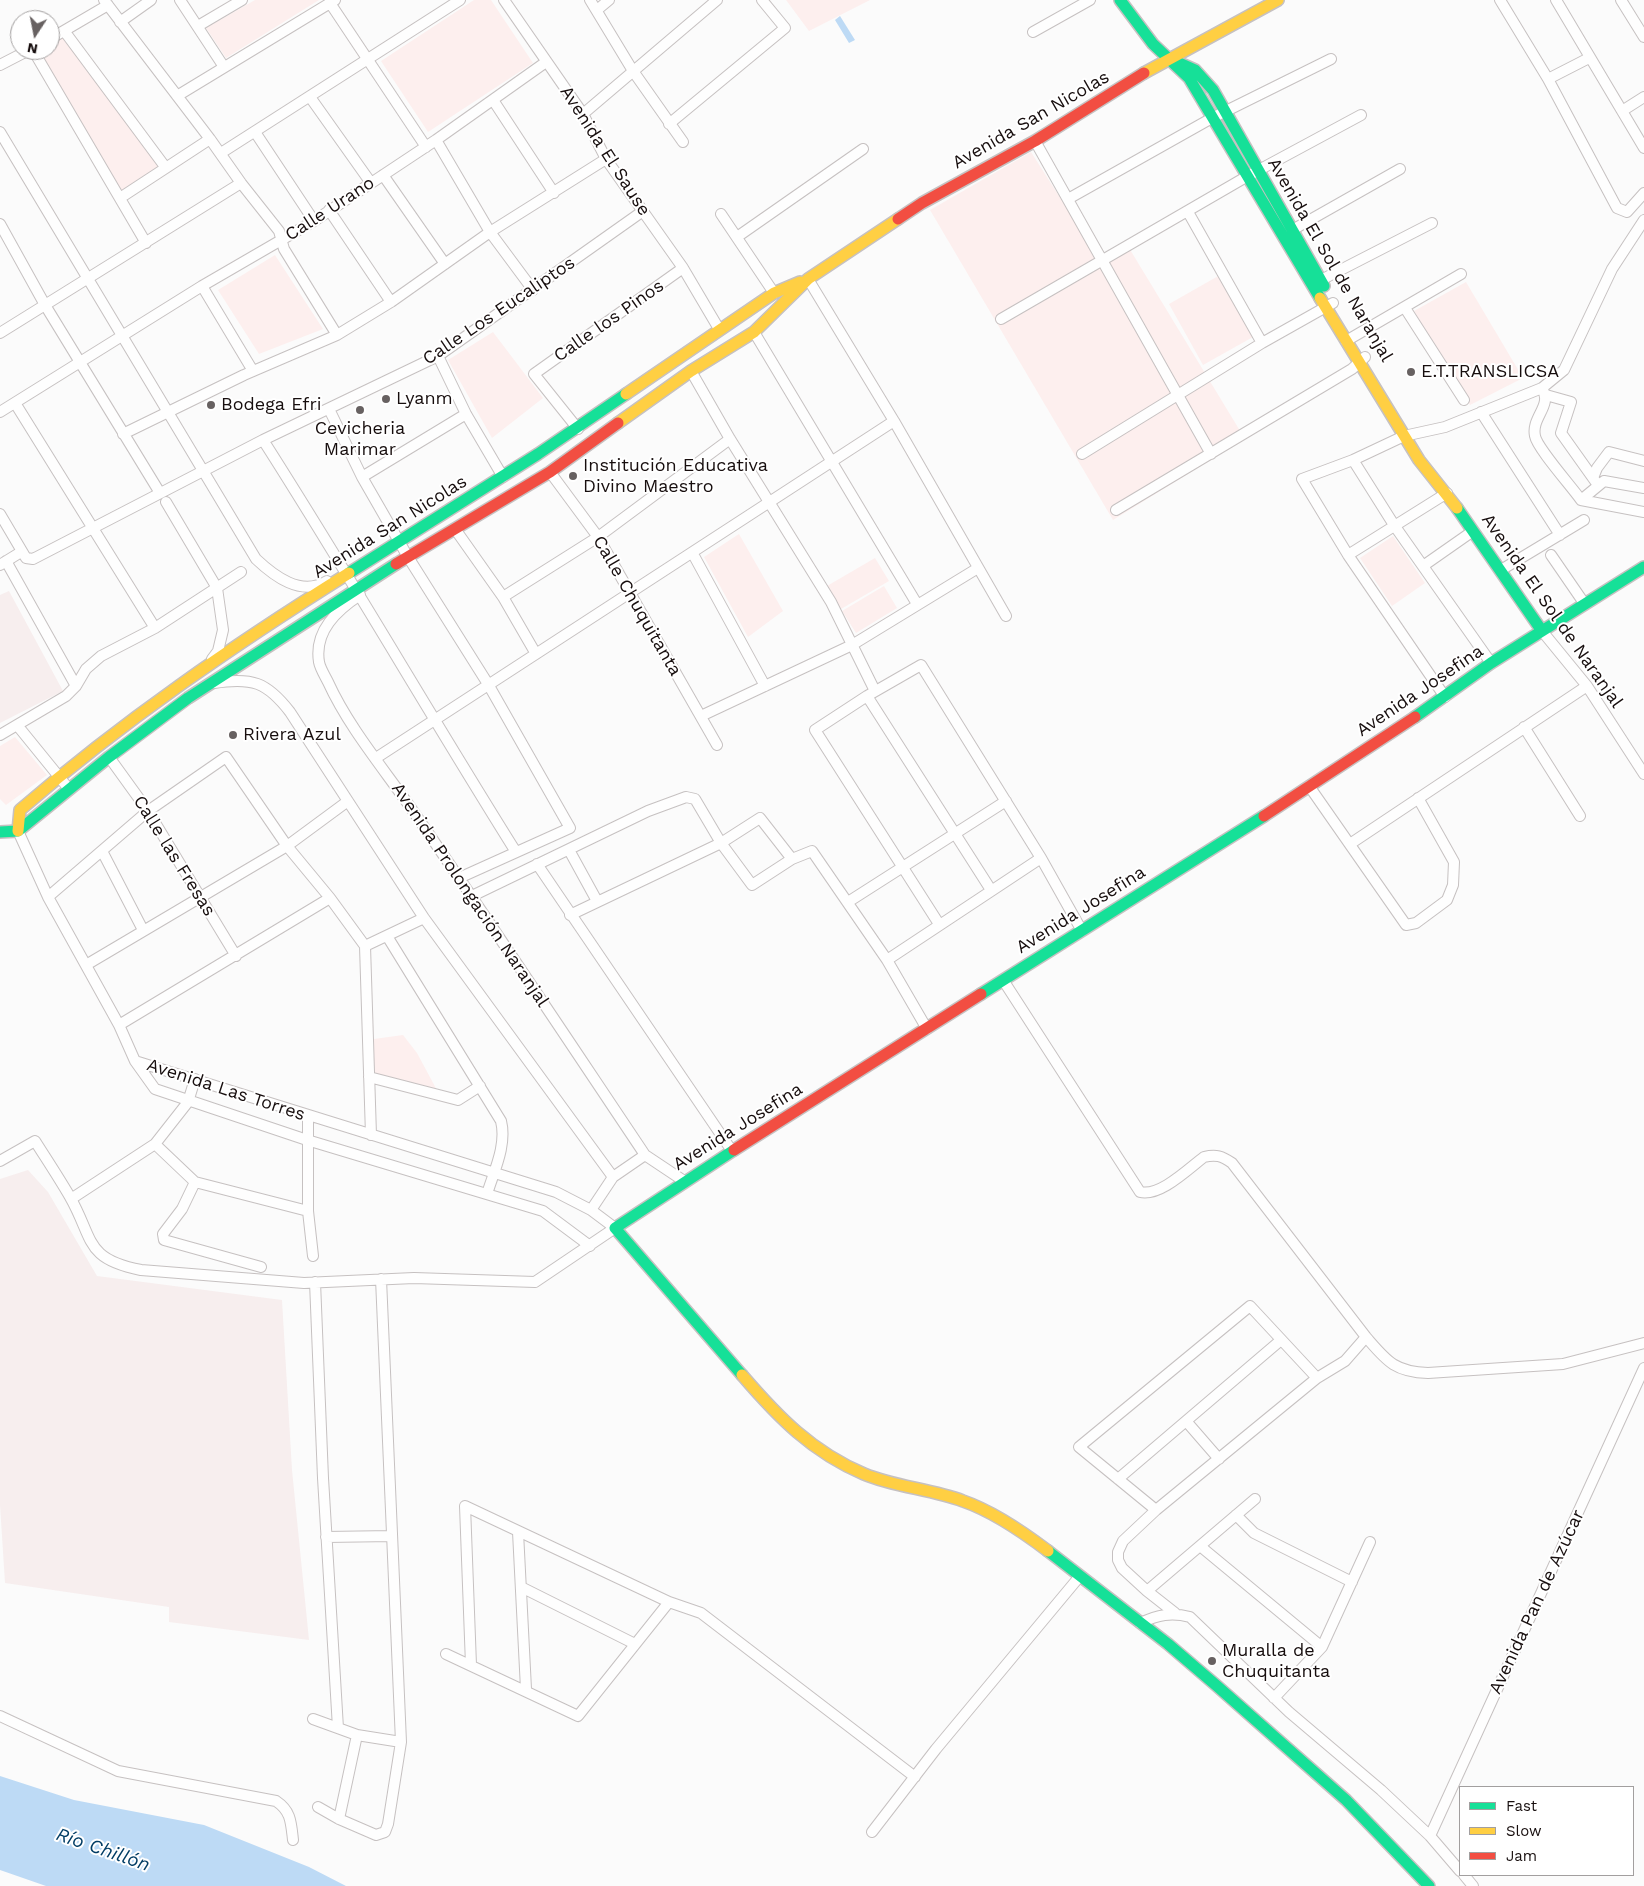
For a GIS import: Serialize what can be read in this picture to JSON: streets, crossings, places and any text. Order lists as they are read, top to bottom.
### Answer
{
  "streets": {
    "street": [
      "Avenida San Nicolas",
      "Avenida El Sause",
      "Calle Urano",
      "Avenida El Sol de Naranjal",
      "Calle Los Eucaliptos",
      "Calle los Pinos",
      "Calle Chuquitanta",
      "Avenida Josefina",
      "Calle las Fresas",
      "Avenida Prolongación Naranjal",
      "Avenida Las Torres",
      "Avenida Pan de Azúcar"
    ]
  },
  "crossings": [
    ["Avenida San Nicolas", "Avenida El Sause"],
    ["Avenida San Nicolas", "Avenida El Sol de Naranjal"],
    ["Avenida San Nicolas", "Calle los Pinos"],
    ["Avenida San Nicolas", "Calle Chuquitanta"],
    ["Avenida San Nicolas", "Calle las Fresas"],
    ["Avenida San Nicolas", "Avenida Prolongación Naranjal"],
    ["Avenida El Sause", "Calle Urano"],
    ["Avenida El Sause", "Calle Los Eucaliptos"],
    ["Avenida El Sause", "Calle los Pinos"],
    ["Avenida El Sol de Naranjal", "Avenida Josefina"],
    ["Avenida Josefina", "Avenida Prolongación Naranjal"],
    ["Avenida Josefina", "Avenida Las Torres"]
  ],
  "water": ["Río Chillón"],
  "places": [
    "E.T.TRANSLICSA",
    "Lyanm",
    "Bodega Efri",
    "Cevicheria Marimar",
    "Institución Educativa Divino Maestro",
    "Rivera Azul",
    "Muralla de Chuquitanta"
  ],
  "legend": ["Fast", "Slow", "Jam"],
  "north": "bottom"
}
